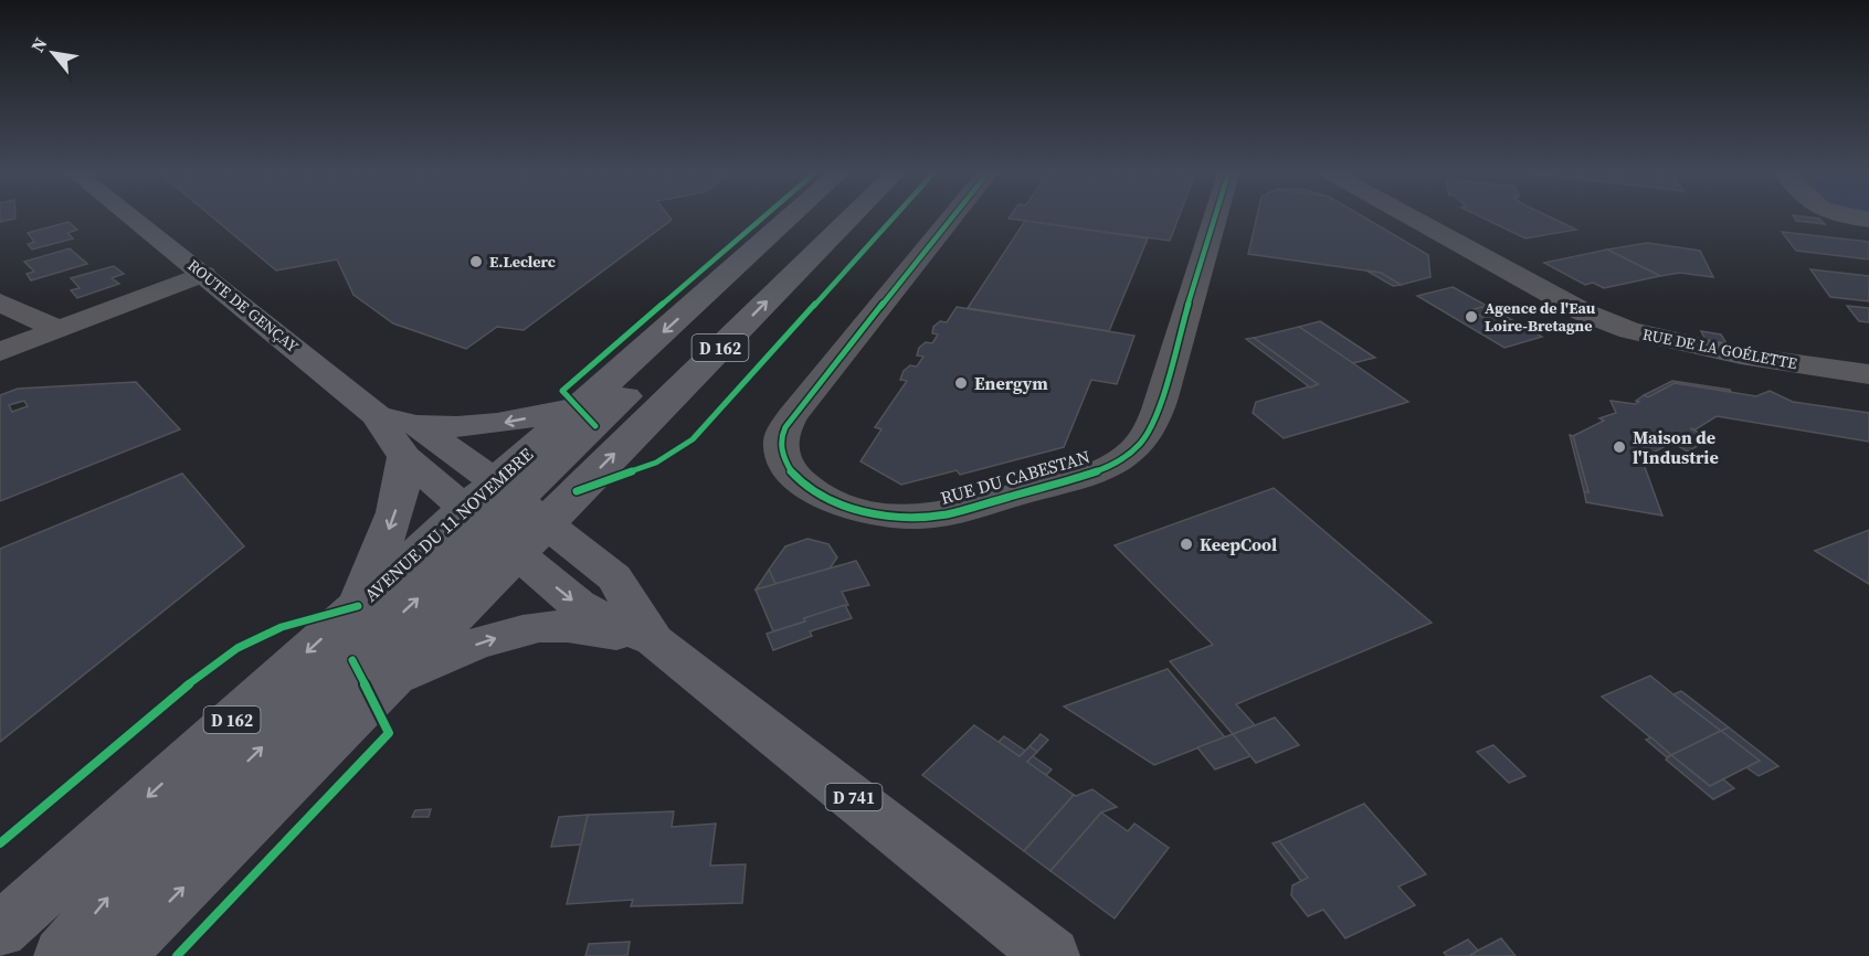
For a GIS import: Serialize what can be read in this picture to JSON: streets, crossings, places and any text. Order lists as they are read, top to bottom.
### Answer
{
  "streets": {
    "main road": [
      "ROUTE DE GENÇAY",
      "D 162",
      "AVENUE DU 11 NOVEMBRE",
      "D 741"
    ],
    "street": ["RUE DE LA GOÉLETTE", "RUE DU CABESTAN"]
  },
  "crossings": [
    ["ROUTE DE GENÇAY", "AVENUE DU 11 NOVEMBRE"]
  ],
  "places": [
    "E.Leclerc",
    "Agence de l'Eau Loire-Bretagne",
    "Energym",
    "Maison de l'Industrie",
    "KeepCool"
  ],
  "north": "top left"
}
